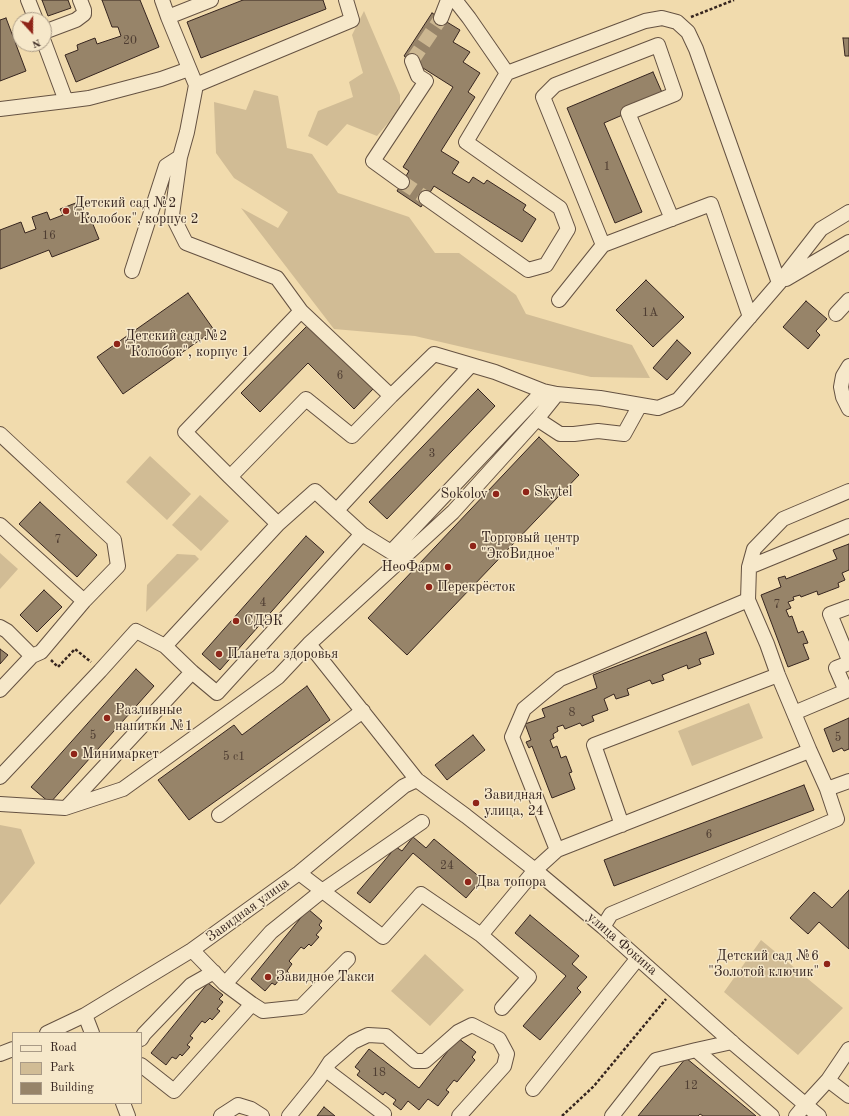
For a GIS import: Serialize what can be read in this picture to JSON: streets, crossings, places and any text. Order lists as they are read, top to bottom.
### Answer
{
  "streets": {
    "street": ["Завидная улица", "улица Фокина"]
  },
  "crossings": [
    ["Завидная улица", "улица Фокина"]
  ],
  "places": [
    "Детский сад №2 \"Колобок\", корпус 2",
    "Детский сад №2 \"Колобок\", корпус 1",
    "Skytel",
    "Sokolov",
    "Торговый центр \"ЭкоВидное\"",
    "НеоФарм",
    "Перекрёсток",
    "СДЭК",
    "Планета здоровья",
    "Разливные напитки №1",
    "Минимаркет",
    "Завидная улица, 24",
    "Два топора",
    "Детский сад №6 \"Золотой ключик\"",
    "Завидное Такси"
  ],
  "house_numbers": [
    "20",
    "1",
    "16",
    "1А",
    "6",
    "3",
    "7",
    "4",
    "7",
    "8",
    "5",
    "5",
    "5 с1",
    "6",
    "24",
    "18",
    "12"
  ],
  "legend": ["Road", "Park", "Building"],
  "north": "bottom"
}
